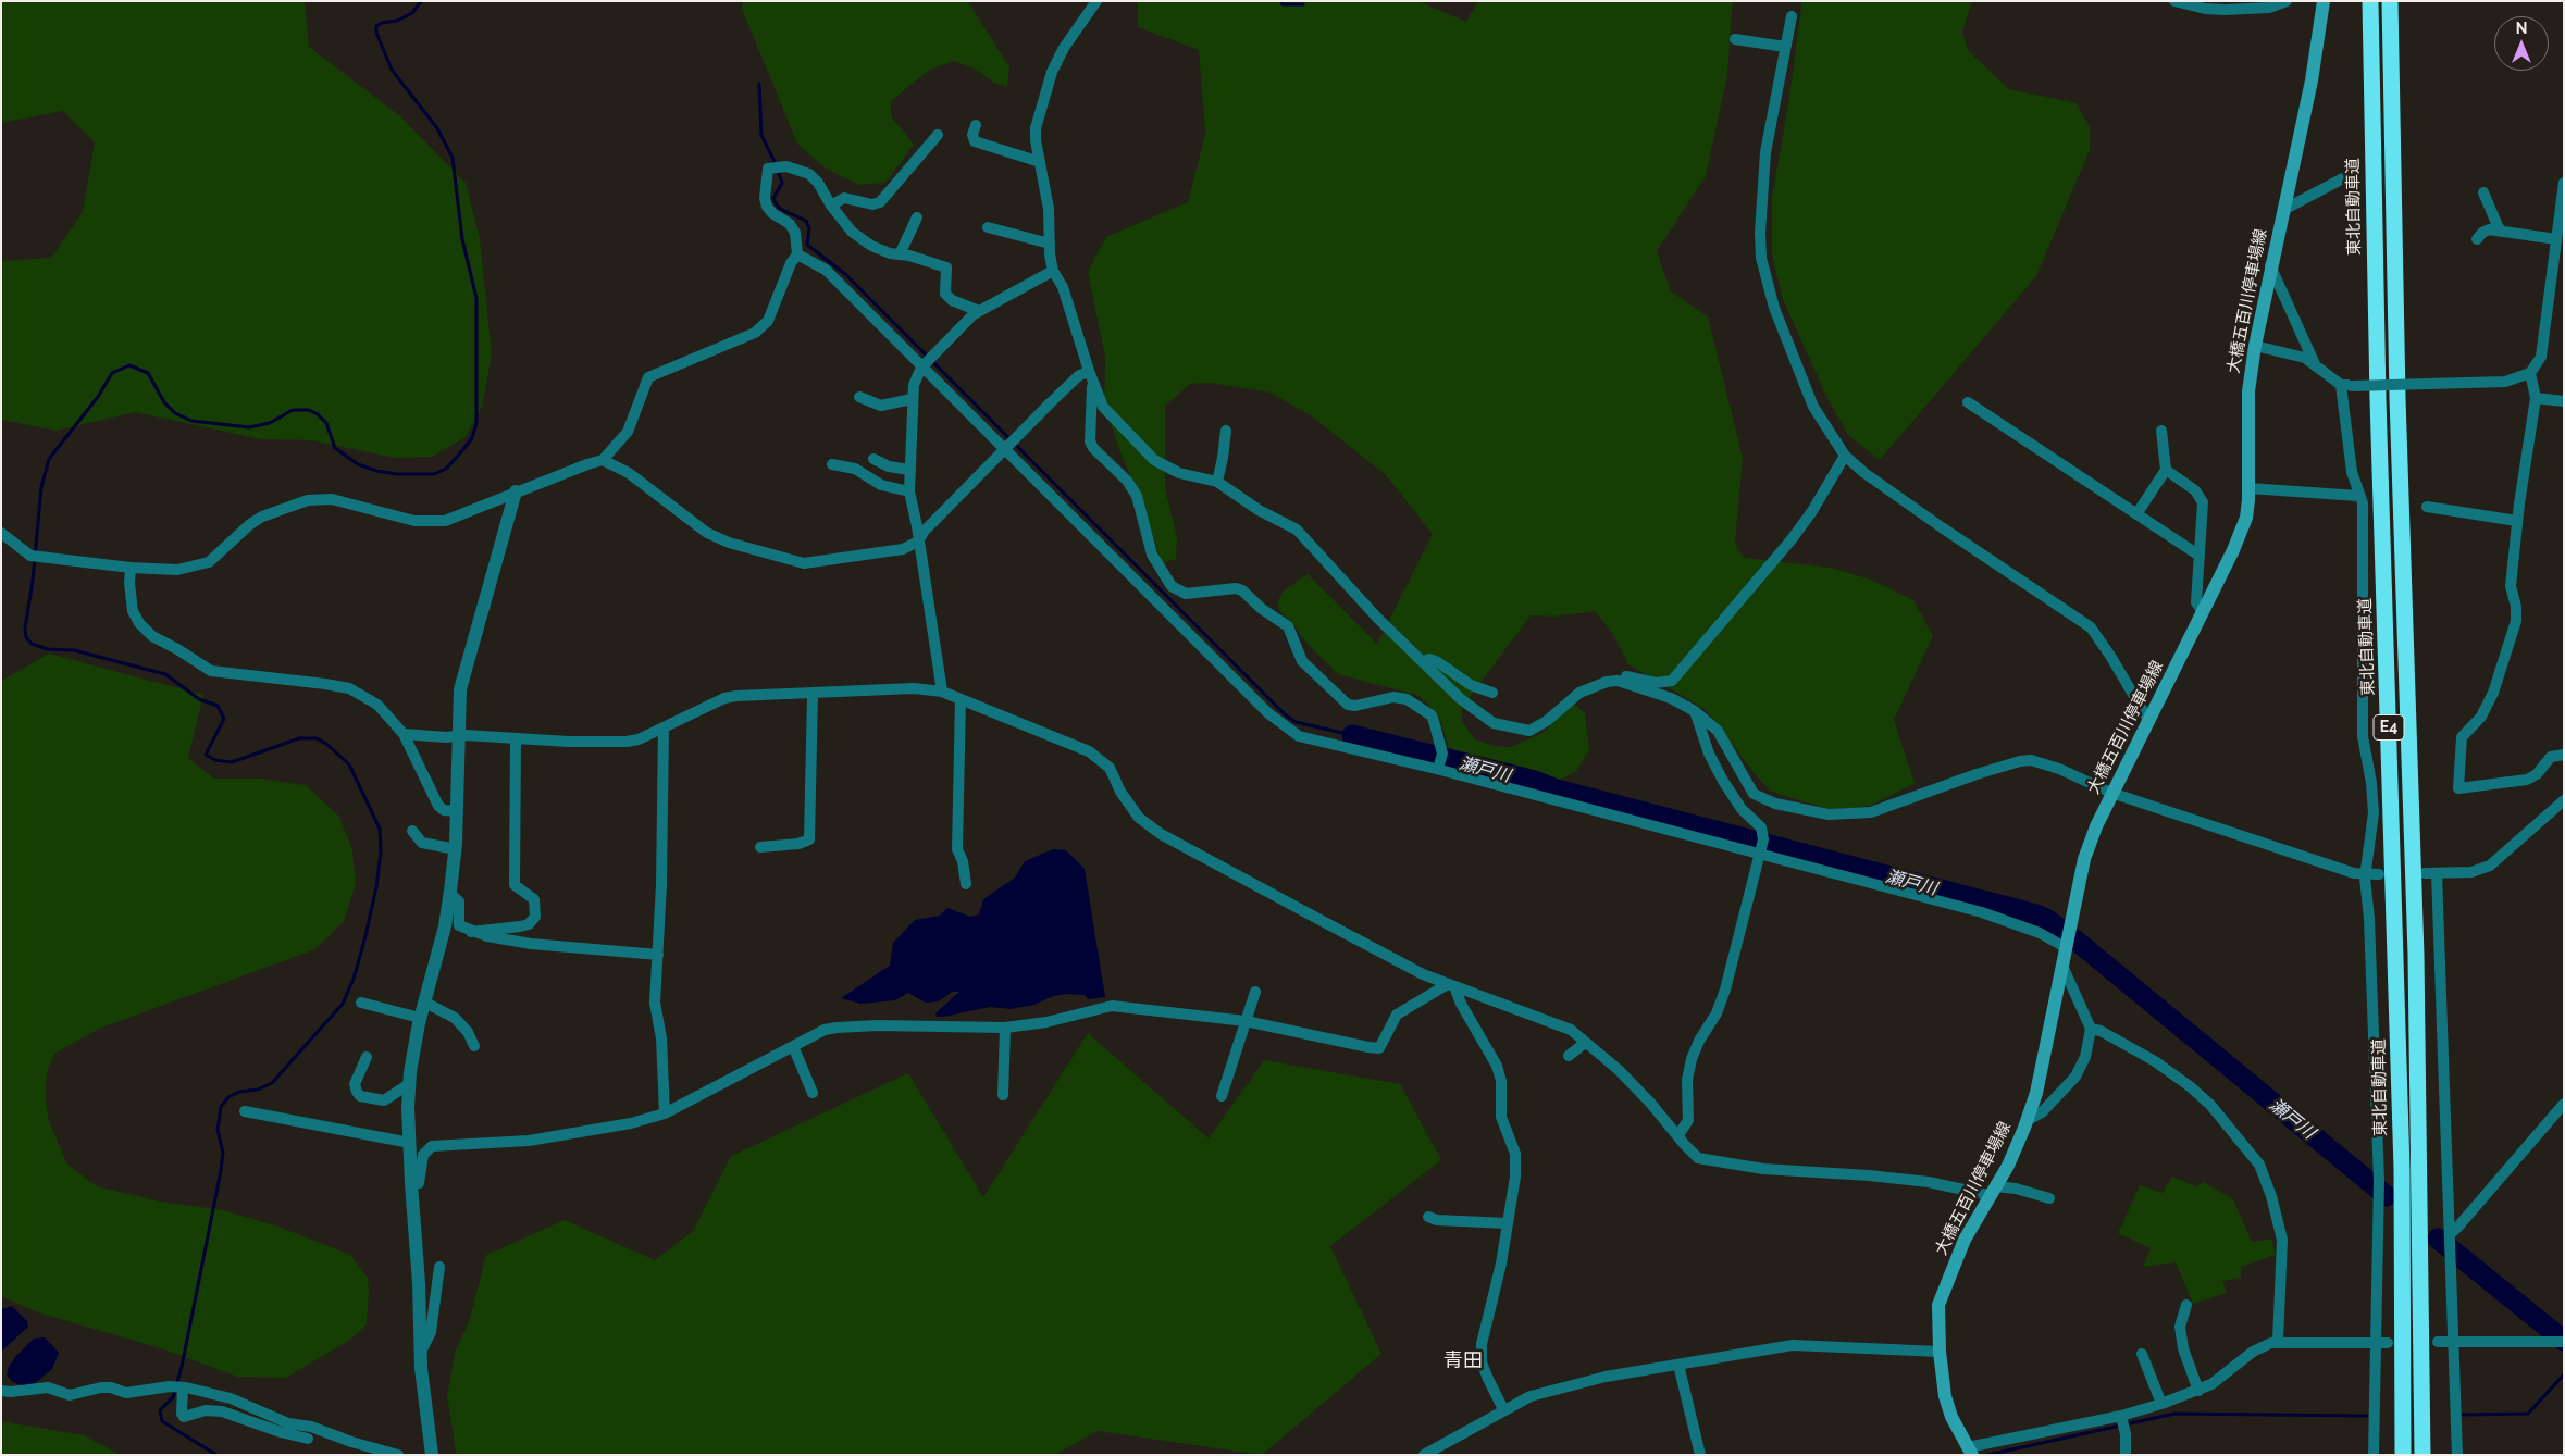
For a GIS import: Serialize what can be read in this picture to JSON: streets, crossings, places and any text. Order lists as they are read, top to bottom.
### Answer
{
  "streets": {
    "highway": ["東北自動車道", "E4"],
    "main road": ["大橋五百川停車場線"]
  },
  "districts": ["青田"],
  "water": ["瀬戸川"],
  "north": "top"
}
